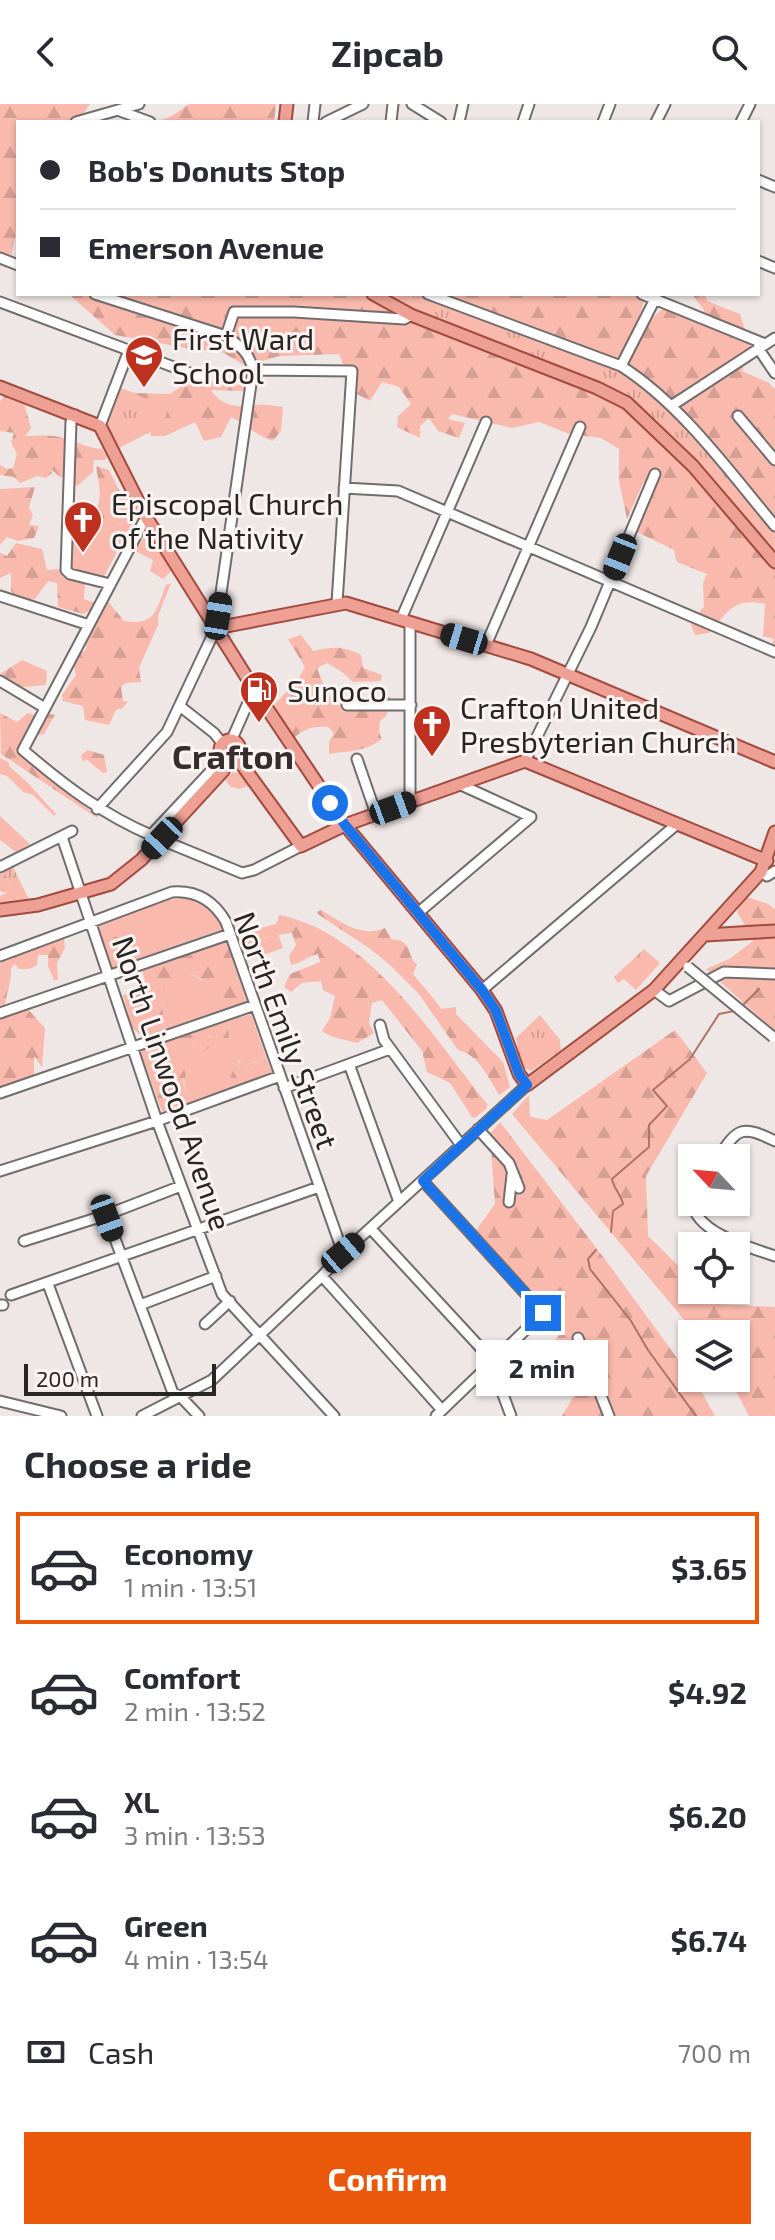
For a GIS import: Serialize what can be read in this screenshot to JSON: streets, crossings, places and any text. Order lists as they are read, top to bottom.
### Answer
{
  "streets": {
    "street": ["North Emily Street", "North Linwood Avenue"]
  },
  "crossings": [
    ["North Emily Street", "North Linwood Avenue"]
  ],
  "districts": ["Crafton"],
  "places": {
    "school or university": ["First Ward School"],
    "church": ["Episcopal Church of the Nativity", "Crafton United Presbyterian Church"],
    "fuel station": ["Sunoco"]
  },
  "scale_bar": "200 m",
  "north": "top left",
  "page": {
    "header": "Zipcab",
    "banner": ["Bob's Donuts Stop", "Emerson Avenue"],
    "bubble": "2 min",
    "scale": "200 m",
    "heading": "Choose a ride",
    "list": [
      {
        "name": "Economy",
        "note": "1 min · 13:51",
        "value": "$3.65"
      },
      {
        "name": "Comfort",
        "note": "2 min · 13:52",
        "value": "$4.92"
      },
      {
        "name": "XL",
        "note": "3 min · 13:53",
        "value": "$6.20"
      },
      {
        "name": "Green",
        "note": "4 min · 13:54",
        "value": "$6.74"
      }
    ],
    "pay": ["Cash", "700 m"],
    "buttons": "Confirm"
  }
}
